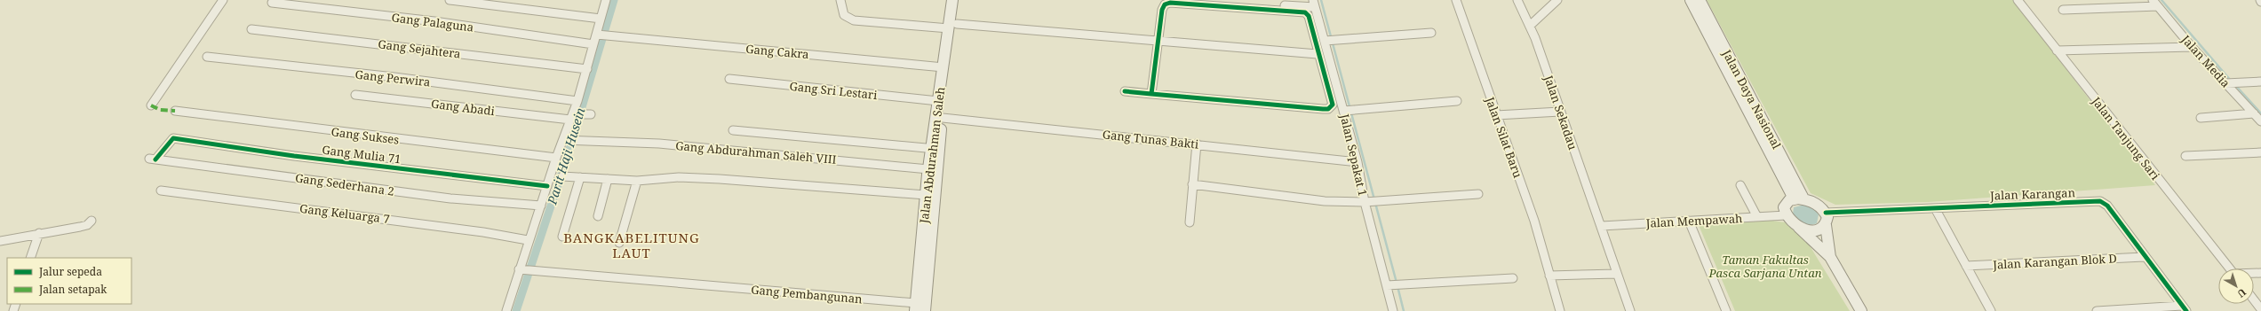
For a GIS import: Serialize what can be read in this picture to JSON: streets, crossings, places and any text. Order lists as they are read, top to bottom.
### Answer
{
  "streets": {
    "street": [
      "Gang Palaguna",
      "Gang Sejahtera",
      "Gang Cakra",
      "Jalan Media",
      "Gang Perwira",
      "Gang Sri Lestari",
      "Jalan Daya Nasional",
      "Gang Abadi",
      "Jalan Sekadau",
      "Gang Sukses",
      "Jalan Silat Baru",
      "Jalan Tanjung Sari",
      "Gang Tunas Bakti",
      "Gang Abdurahman Saleh VIII",
      "Gang Mulia 71",
      "Jalan Abdurahman Saleh",
      "Jalan Sepakat 1",
      "Gang Sederhana 2",
      "Jalan Karangan",
      "Gang Keluarga 7",
      "Jalan Mempawah",
      "Jalan Karangan Blok D",
      "Gang Pembangunan"
    ]
  },
  "crossings": [
    ["Gang Cakra", "Jalan Abdurahman Saleh"],
    ["Gang Sri Lestari", "Jalan Abdurahman Saleh"],
    ["Jalan Daya Nasional", "Jalan Karangan"],
    ["Jalan Daya Nasional", "Jalan Mempawah"],
    ["Jalan Sekadau", "Jalan Mempawah"],
    ["Gang Tunas Bakti", "Jalan Abdurahman Saleh"],
    ["Gang Tunas Bakti", "Jalan Sepakat 1"],
    ["Gang Abdurahman Saleh VIII", "Jalan Abdurahman Saleh"],
    ["Gang Mulia 71", "Gang Sederhana 2"],
    ["Jalan Abdurahman Saleh", "Gang Pembangunan"],
    ["Jalan Karangan", "Jalan Mempawah"],
    ["Jalan Karangan", "Jalan Karangan Blok D"]
  ],
  "districts": ["BANGKABELITUNG LAUT"],
  "water": ["Parit Haji Husein"],
  "parks": ["Taman Fakultas Pasca Sarjana Untan"],
  "legend": ["Jalur sepeda", "Jalan setapak"],
  "north": "bottom right"
}
